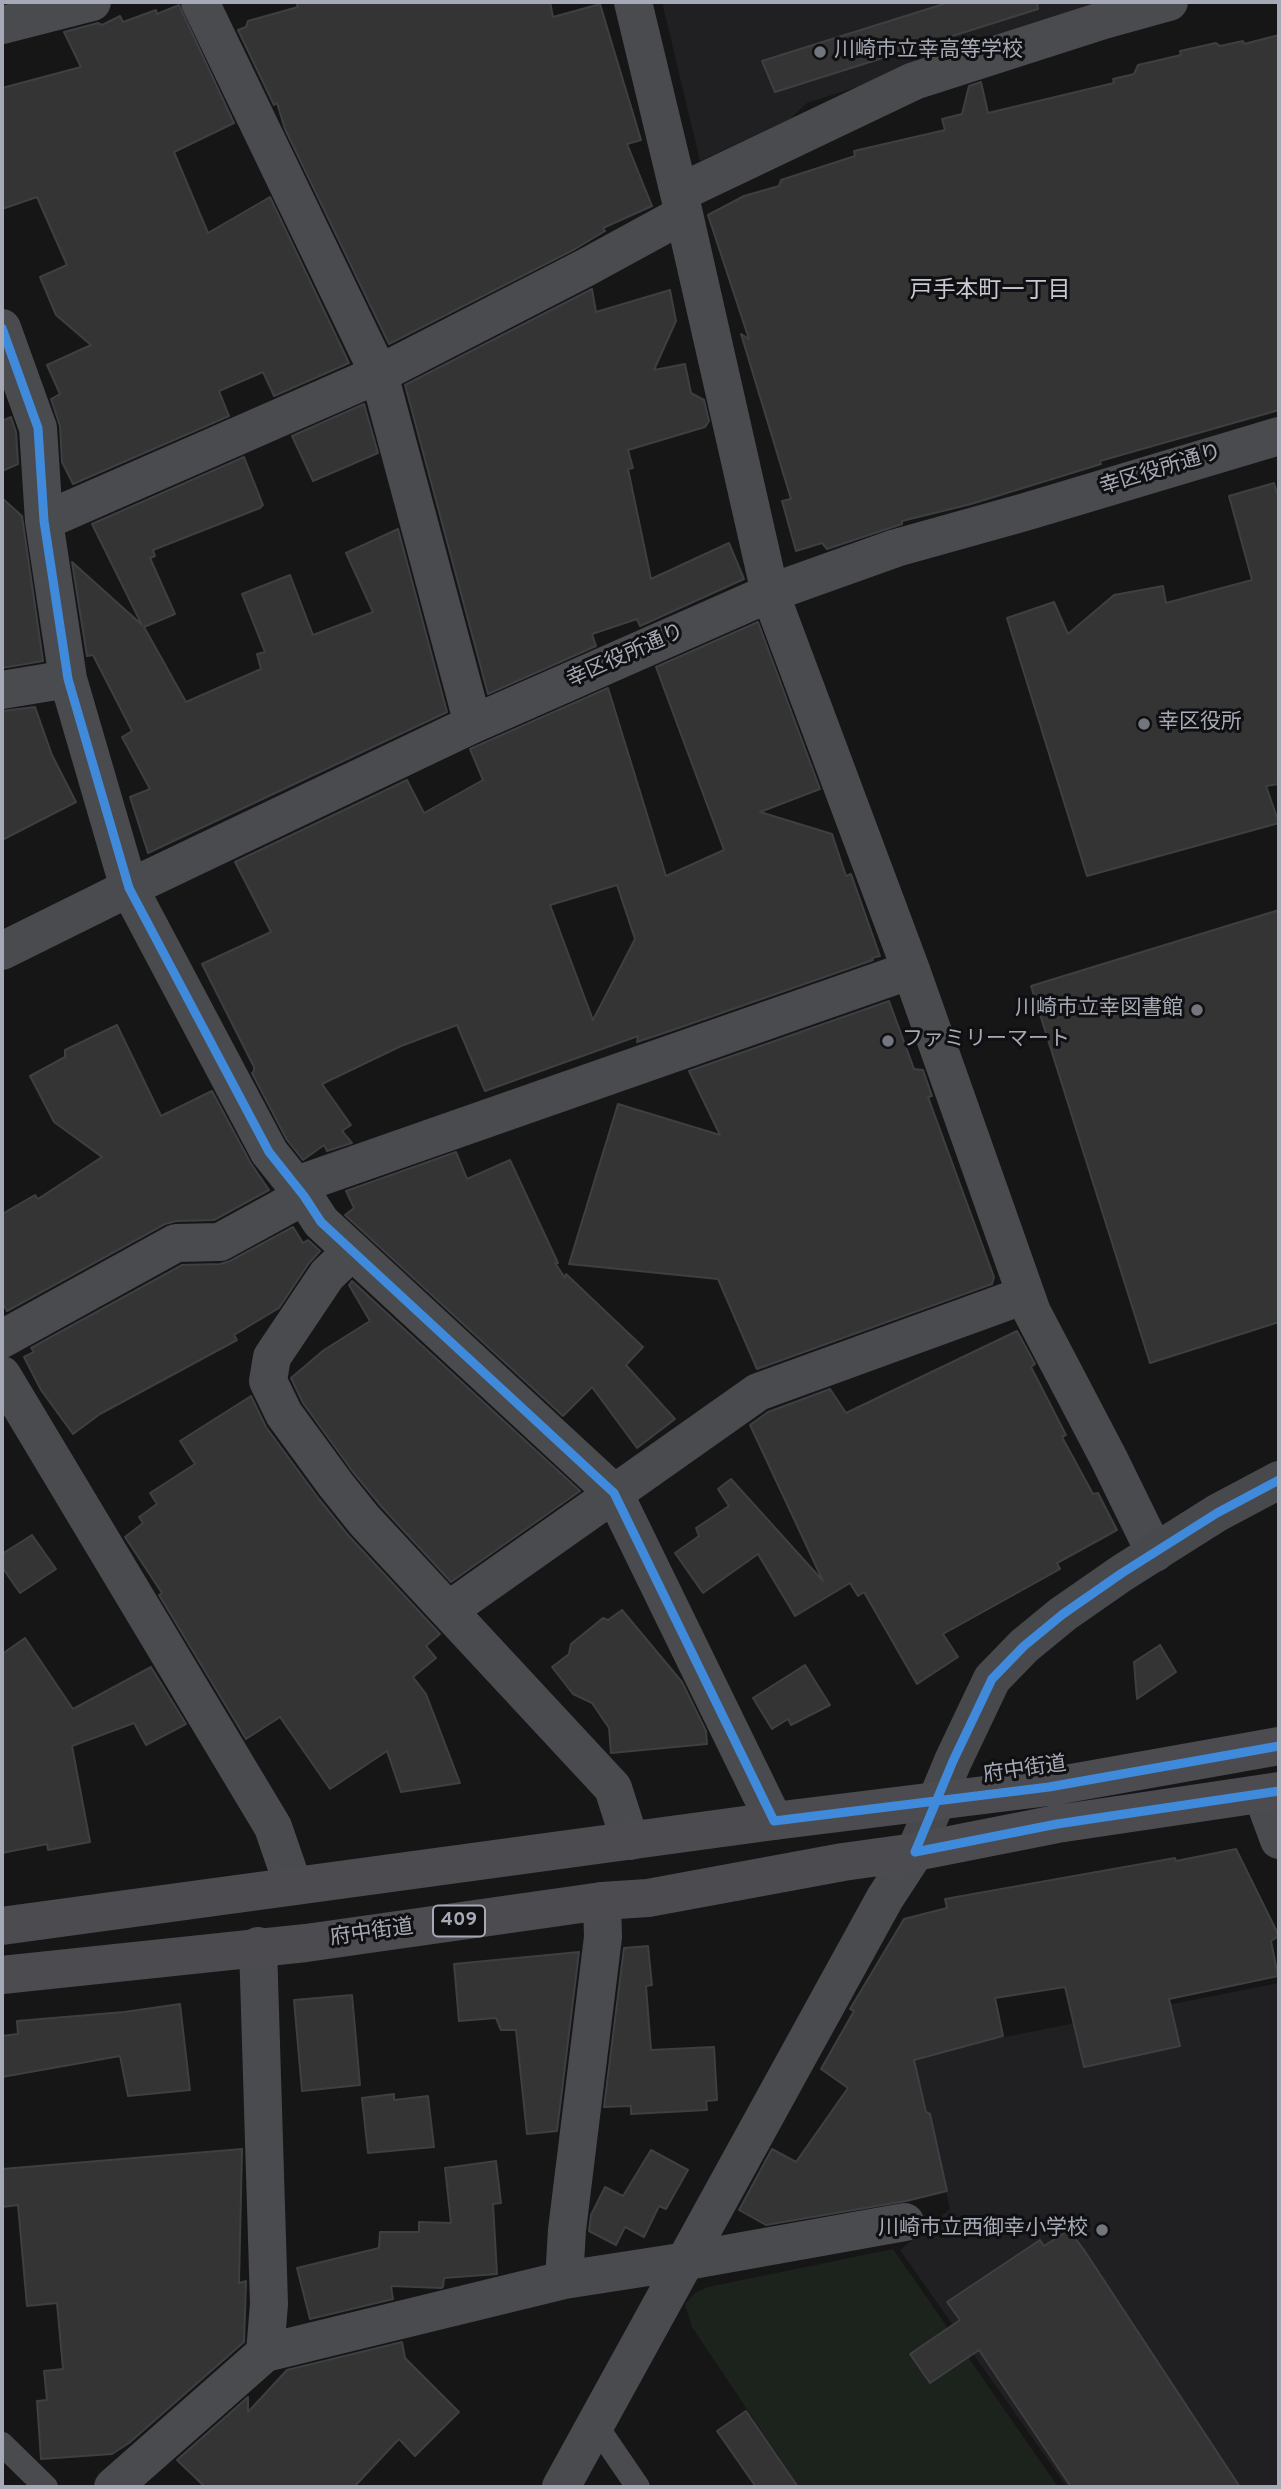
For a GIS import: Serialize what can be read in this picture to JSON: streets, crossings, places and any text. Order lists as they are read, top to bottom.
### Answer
{
  "streets": {
    "highway": ["府中街道", "409"],
    "street": ["幸区役所通り"]
  },
  "districts": ["戸手本町一丁目"],
  "places": [
    "川崎市立幸高等学校",
    "幸区役所",
    "川崎市立幸図書館",
    "ファミリーマート",
    "川崎市立西御幸小学校"
  ]
}
